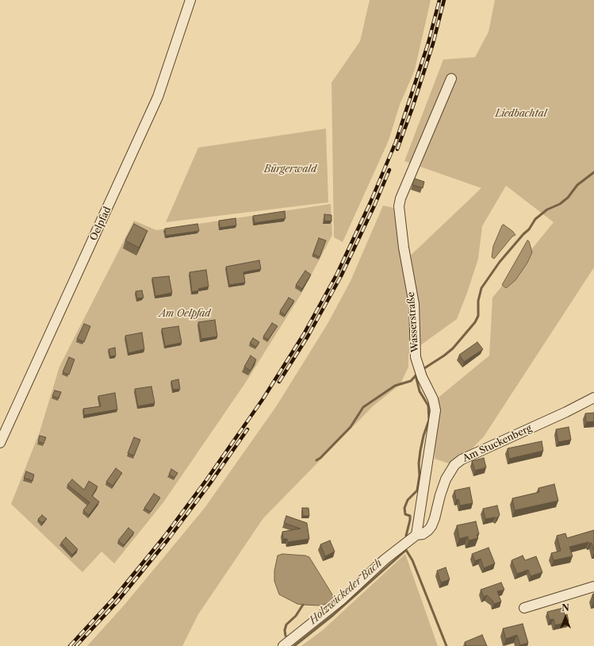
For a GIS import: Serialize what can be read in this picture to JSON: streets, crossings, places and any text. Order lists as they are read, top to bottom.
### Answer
{
  "streets": {
    "street": ["Oelpfad", "Wasserstraße", "Am Stuckenberg"]
  },
  "crossings": [
    ["Wasserstraße", "Am Stuckenberg"]
  ],
  "water": ["Holzwickeder Bach"],
  "parks": ["Liedbachtal", "Bürgerwald", "Am Oelpfad"],
  "north": "top"
}
